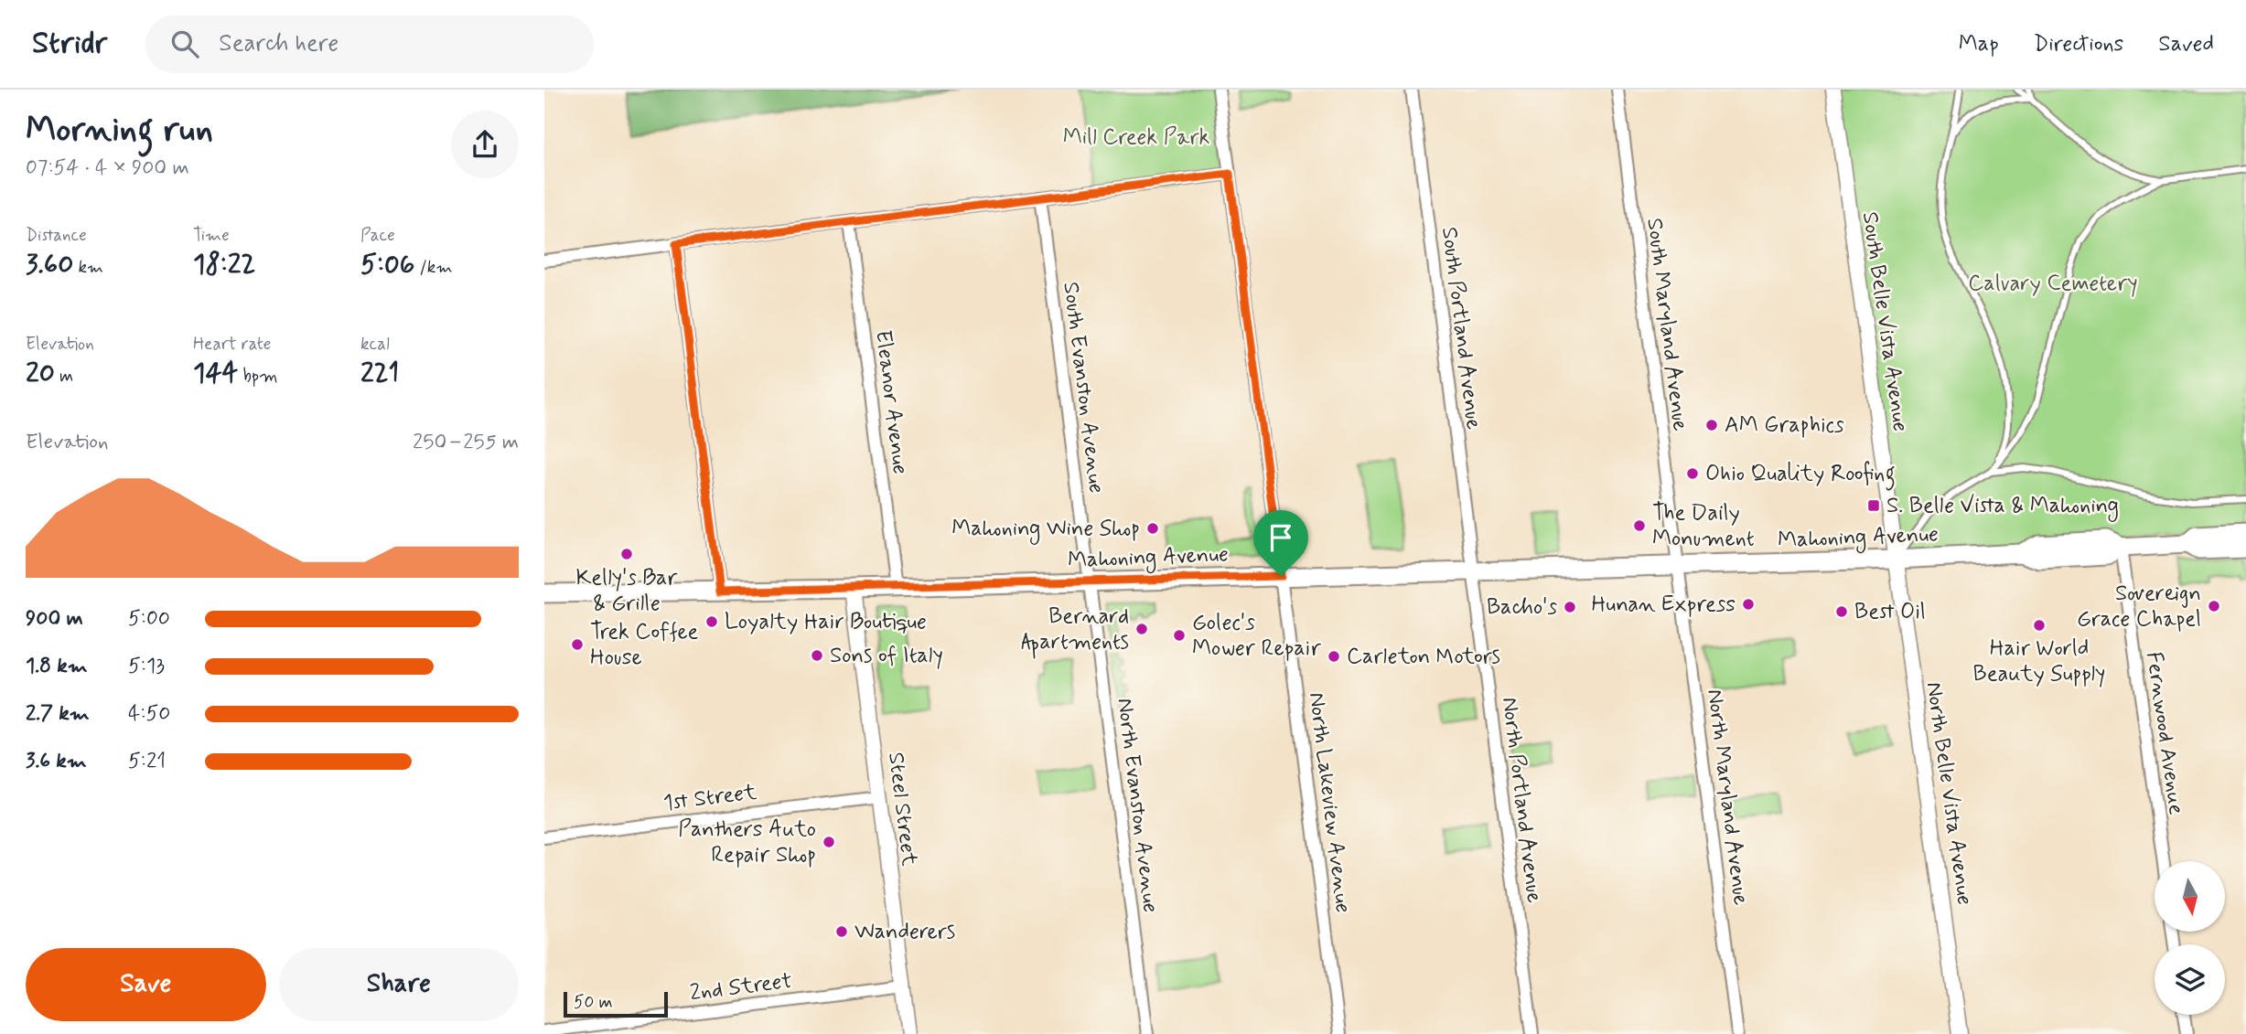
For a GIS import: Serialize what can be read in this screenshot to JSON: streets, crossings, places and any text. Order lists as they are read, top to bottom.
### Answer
{
  "streets": {
    "main road": ["Mahoning Avenue"],
    "street": [
      "South Belle Vista Avenue",
      "South Maryland Avenue",
      "South Portland Avenue",
      "South Evanston Avenue",
      "Eleanor Avenue",
      "Fernwood Avenue",
      "North Belle Vista Avenue",
      "North Maryland Avenue",
      "1st Street",
      "North Portland Avenue",
      "North Lakeview Avenue",
      "North Evanston Avenue",
      "Steel Street",
      "2nd Street"
    ]
  },
  "crossings": [
    ["South Belle Vista Avenue", "Mahoning Avenue"],
    ["South Belle Vista Avenue", "North Belle Vista Avenue"],
    ["South Maryland Avenue", "Mahoning Avenue"],
    ["South Maryland Avenue", "North Maryland Avenue"],
    ["South Portland Avenue", "Mahoning Avenue"],
    ["South Portland Avenue", "North Portland Avenue"],
    ["South Evanston Avenue", "Mahoning Avenue"],
    ["South Evanston Avenue", "North Evanston Avenue"],
    ["Eleanor Avenue", "Mahoning Avenue"],
    ["Mahoning Avenue", "Fernwood Avenue"],
    ["Mahoning Avenue", "North Belle Vista Avenue"],
    ["Mahoning Avenue", "North Maryland Avenue"],
    ["Mahoning Avenue", "North Portland Avenue"],
    ["Mahoning Avenue", "North Lakeview Avenue"],
    ["Mahoning Avenue", "North Evanston Avenue"],
    ["Mahoning Avenue", "Steel Street"],
    ["1st Street", "Steel Street"],
    ["Steel Street", "2nd Street"]
  ],
  "parks": ["Mill Creek Park", "Calvary Cemetery"],
  "places": {
    "other": [
      "AM Graphics",
      "Ohio Quality Roofing",
      "The Daily Monument",
      "Mahoning Wine Shop",
      "Kelly's Bar & Grille",
      "Hunan Express",
      "Sovereign Grace Chapel",
      "Bacho's",
      "Best Oil",
      "Loyalty Hair Boutique",
      "Hair World Beauty Supply",
      "Bernard Apartments",
      "Golec's Mower Repair",
      "Trek Coffee House",
      "Sons of Italy",
      "Carleton Motors",
      "Panthers Auto Repair Shop",
      "Wanderers"
    ],
    "transit": ["S. Belle Vista & Mahoning"]
  },
  "scale_bar": "50 m",
  "north": "bottom",
  "page": {
    "header": "Stridr",
    "search": "Search here",
    "nav": ["Map", "Directions", "Saved"],
    "heading": ["Morning run", "07:54 · 4 × 900 m"],
    "stats": [
      ["Distance", "3.60 km"],
      ["Time", "18:22"],
      ["Pace", "5:06 /km"],
      ["Elevation", "20 m"],
      ["Heart rate", "144 bpm"],
      ["kcal", "221"]
    ],
    "chart": ["Elevation", "250–255 m"],
    "list": [
      {
        "name": "900 m",
        "note": "5:00"
      },
      {
        "name": "1.8 km",
        "note": "5:13"
      },
      {
        "name": "2.7 km",
        "note": "4:50"
      },
      {
        "name": "3.6 km",
        "note": "5:21"
      }
    ],
    "buttons": ["Save", "Share"],
    "scale": "50 m"
  }
}
